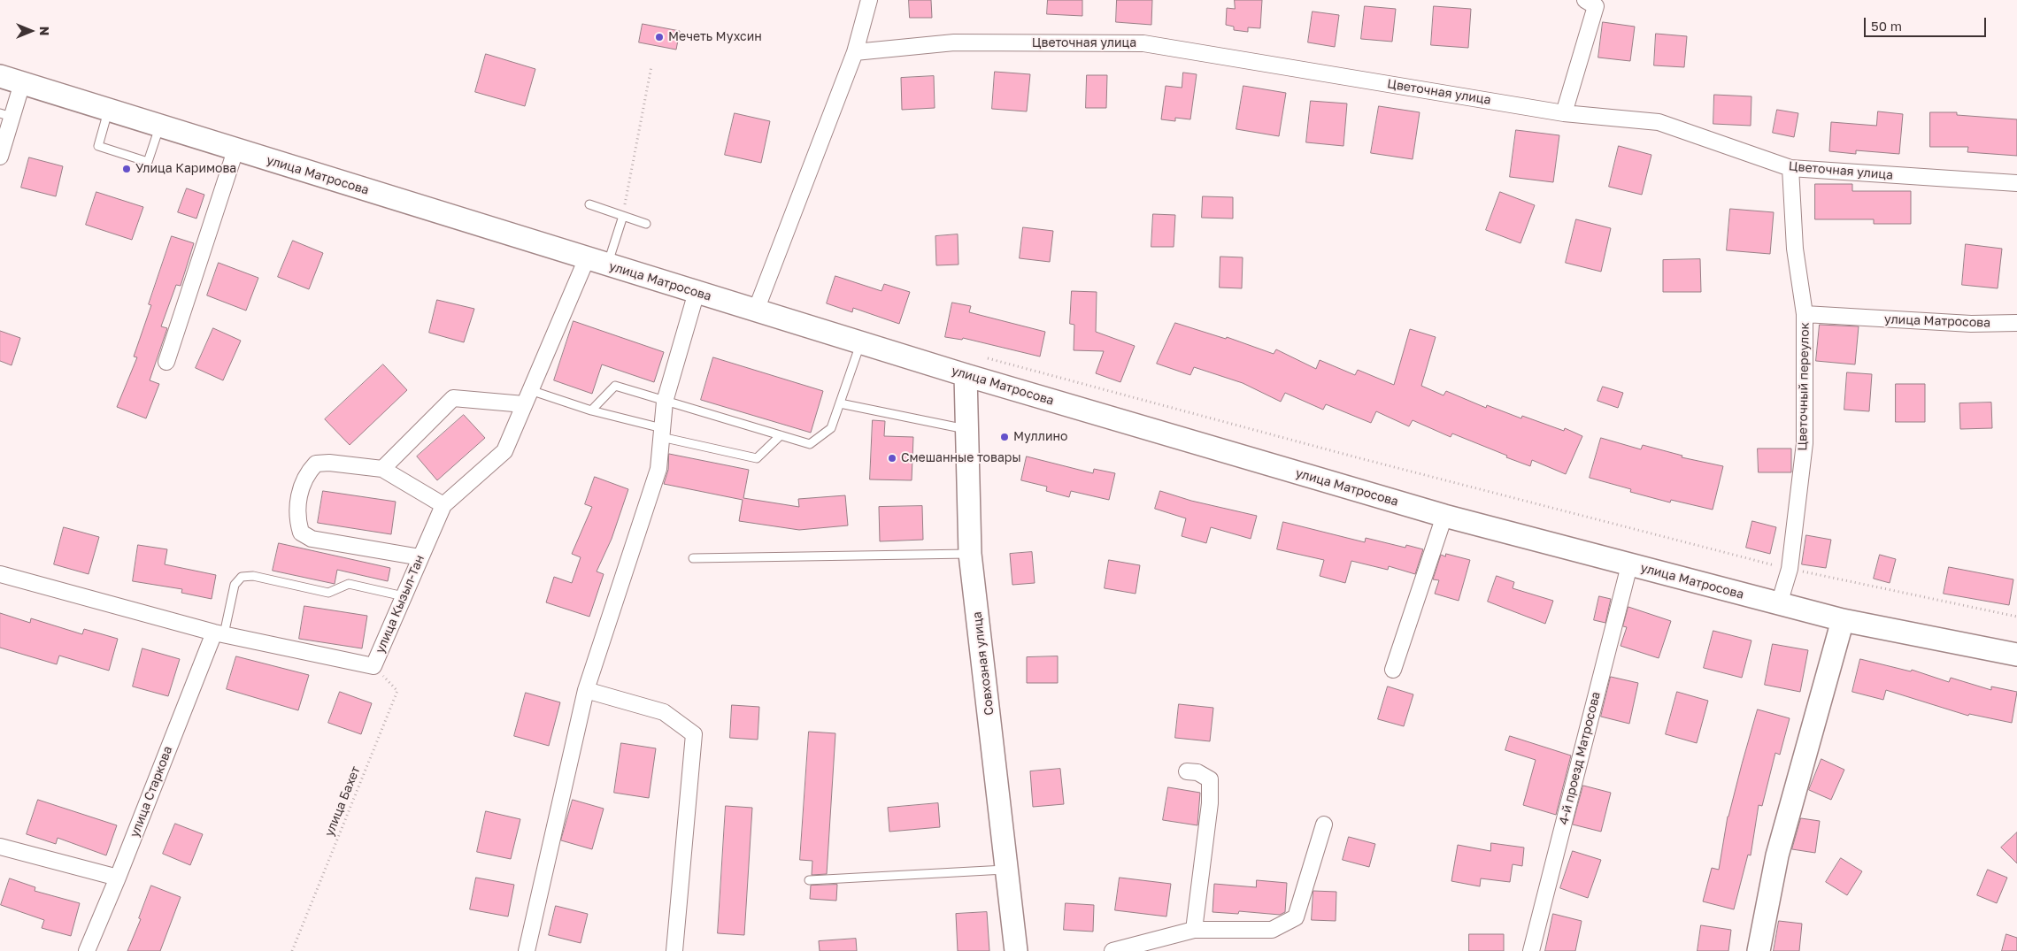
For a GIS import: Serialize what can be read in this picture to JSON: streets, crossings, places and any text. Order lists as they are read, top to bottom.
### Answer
{
  "streets": {
    "main road": ["улица Матросова", "Совхозная улица"],
    "street": [
      "Цветочная улица",
      "Цветочный переулок",
      "улица Кызыл-Тан",
      "4-й проезд Матросова",
      "улица Старкова"
    ],
    "path": ["улица Бахет"]
  },
  "crossings": [
    ["Цветочная улица", "Цветочный переулок"],
    ["улица Матросова", "Цветочный переулок"],
    ["улица Матросова", "улица Кызыл-Тан"],
    ["улица Матросова", "Совхозная улица"],
    ["улица Матросова", "4-й проезд Матросова"],
    ["улица Кызыл-Тан", "улица Старкова"],
    ["улица Кызыл-Тан", "улица Бахет"]
  ],
  "places": [
    "Мечеть Мухсин",
    "Улица Каримова",
    "Муллино",
    "Смешанные товары"
  ],
  "scale_bar": "50 m",
  "north": "right"
}
